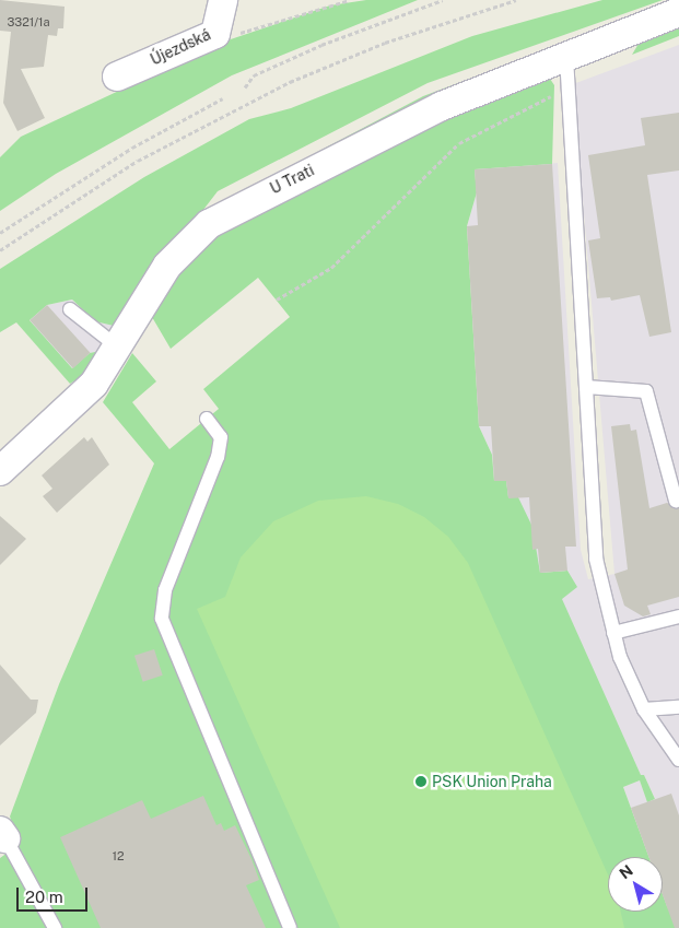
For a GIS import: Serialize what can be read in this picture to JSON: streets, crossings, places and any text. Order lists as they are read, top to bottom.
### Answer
{
  "streets": {
    "street": ["Újezdská", "U Trati"]
  },
  "places": ["PSK Union Praha"],
  "house_numbers": ["3321/1a", "12"],
  "scale_bar": "20 m",
  "north": "top left"
}
